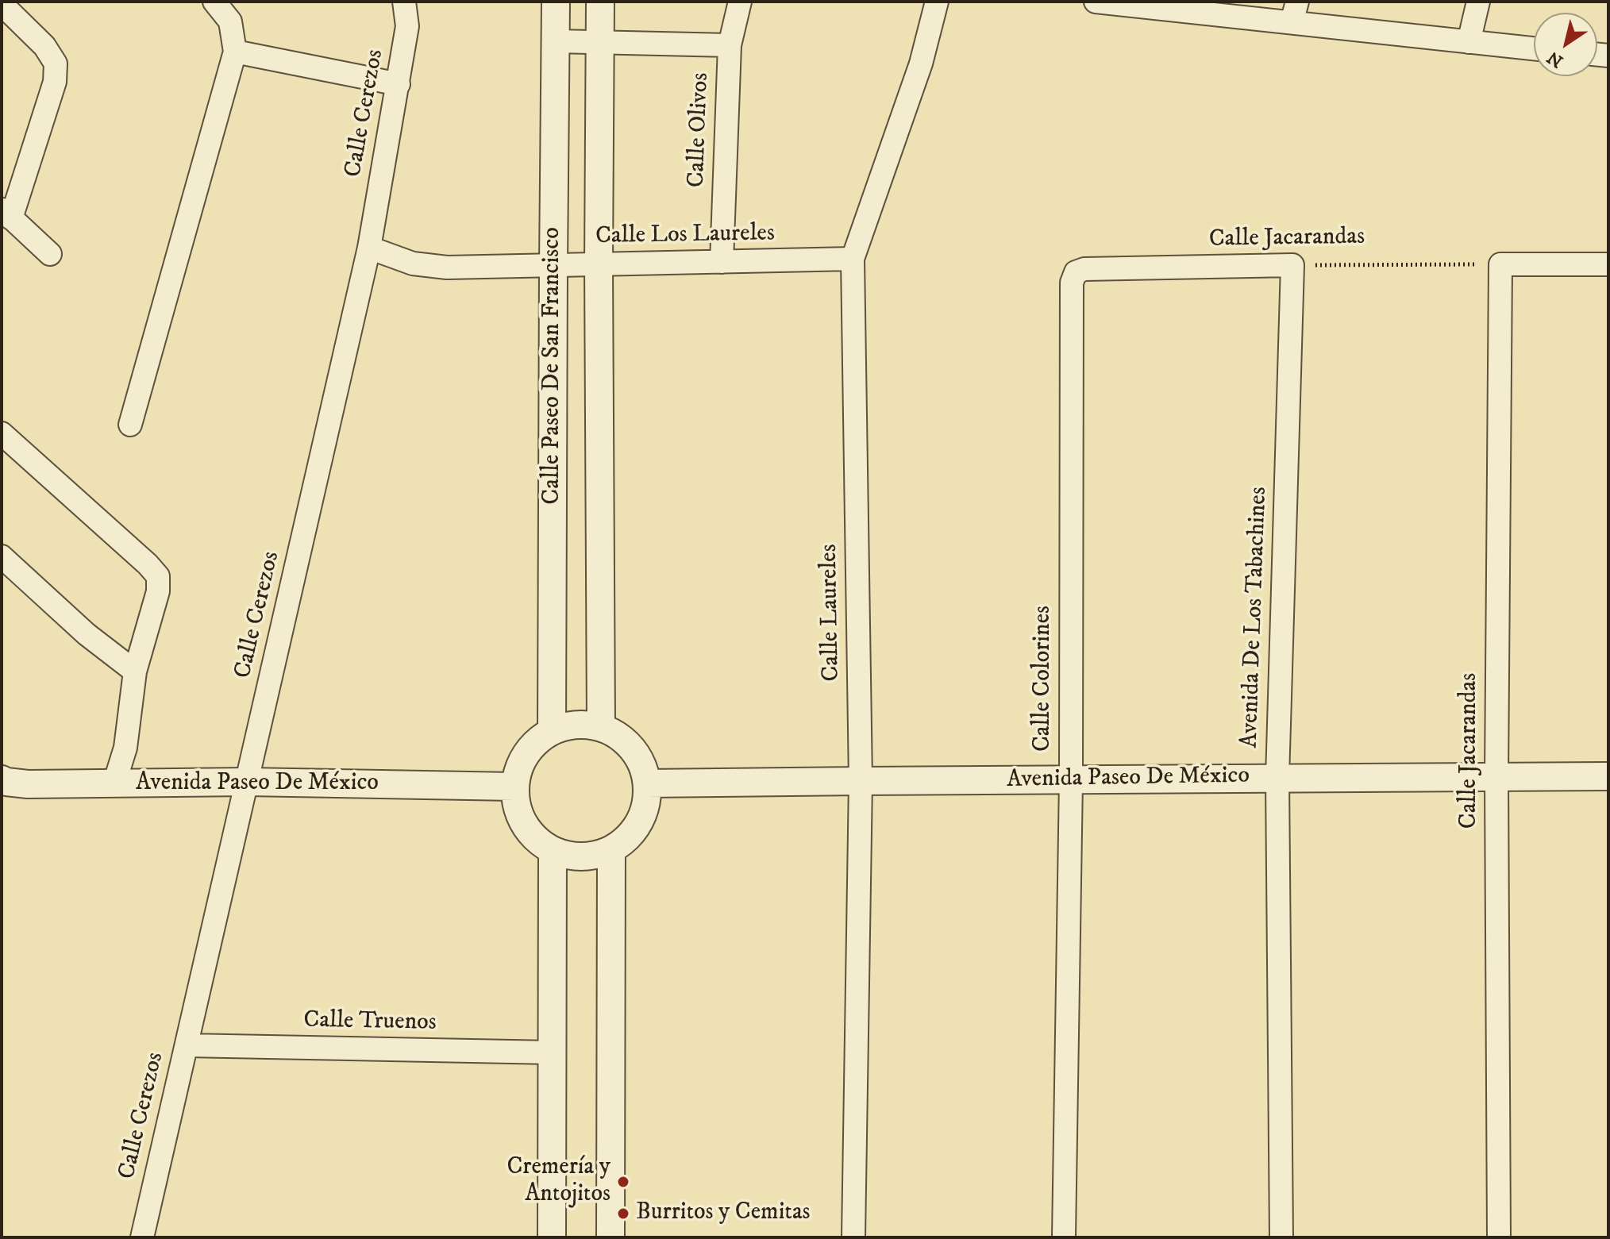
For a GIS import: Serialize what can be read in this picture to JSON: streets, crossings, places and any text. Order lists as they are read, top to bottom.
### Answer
{
  "streets": {
    "street": [
      "Calle Cerezos",
      "Calle Olivos",
      "Calle Los Laureles",
      "Calle Jacarandas",
      "Calle Paseo De San Francisco",
      "Calle Laureles",
      "Avenida De Los Tabachines",
      "Calle Colorines",
      "Avenida Paseo De México",
      "Calle Truenos"
    ]
  },
  "crossings": [
    ["Calle Cerezos", "Calle Los Laureles"],
    ["Calle Cerezos", "Avenida Paseo De México"],
    ["Calle Cerezos", "Calle Truenos"],
    ["Calle Olivos", "Calle Los Laureles"],
    ["Calle Los Laureles", "Calle Paseo De San Francisco"],
    ["Calle Los Laureles", "Calle Laureles"],
    ["Calle Jacarandas", "Avenida De Los Tabachines"],
    ["Calle Jacarandas", "Calle Colorines"],
    ["Calle Jacarandas", "Avenida Paseo De México"],
    ["Calle Paseo De San Francisco", "Avenida Paseo De México"],
    ["Calle Laureles", "Avenida Paseo De México"],
    ["Avenida De Los Tabachines", "Avenida Paseo De México"],
    ["Calle Colorines", "Avenida Paseo De México"]
  ],
  "places": ["Cremería y Antojitos", "Burritos y Cemitas"],
  "north": "bottom left"
}
